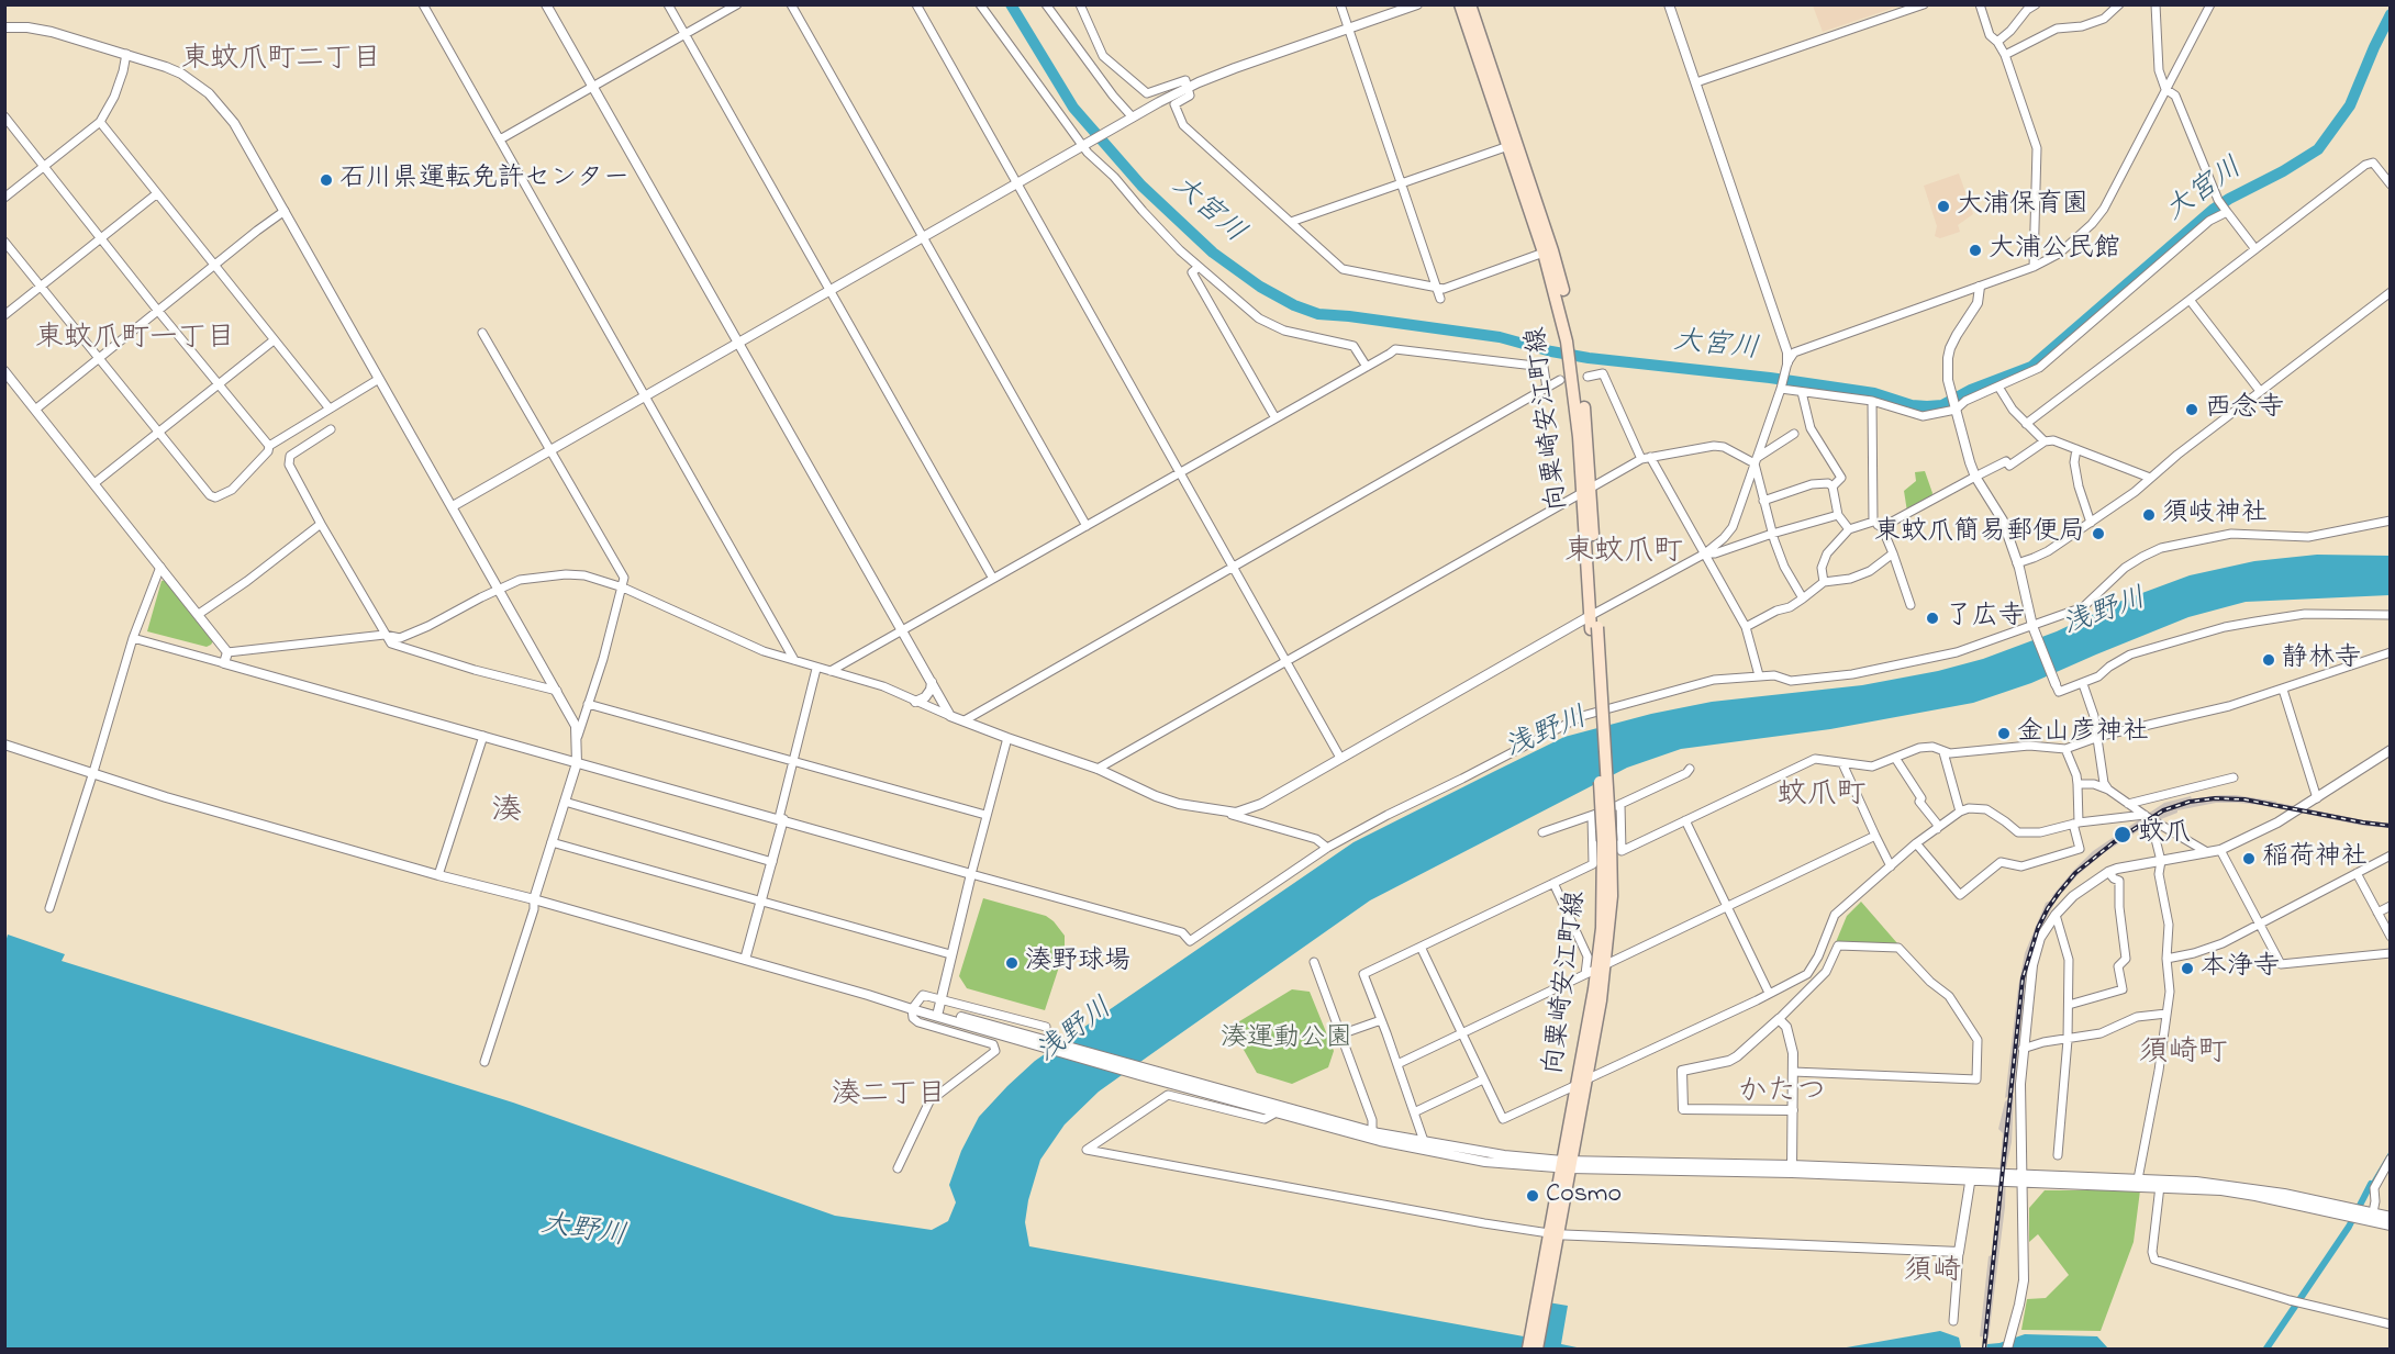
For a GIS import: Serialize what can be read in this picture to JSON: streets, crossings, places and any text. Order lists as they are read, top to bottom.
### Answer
{
  "streets": {
    "main road": ["向粟崎安江町線"]
  },
  "districts": [
    "東蚊爪町二丁目",
    "東蚊爪町一丁目",
    "東蚊爪町",
    "蚊爪町",
    "湊",
    "須崎町",
    "かたつ",
    "湊二丁目",
    "須崎"
  ],
  "water": ["大宮川", "浅野川", "大野川"],
  "parks": ["湊運動公園"],
  "places": [
    "石川県運転免許センター",
    "大浦保育園",
    "大浦公民館",
    "西念寺",
    "須岐神社",
    "東蚊爪簡易郵便局",
    "了広寺",
    "静林寺",
    "金山彦神社",
    "蚊爪",
    "稲荷神社",
    "湊野球場",
    "本浄寺",
    "Cosmo"
  ]
}
